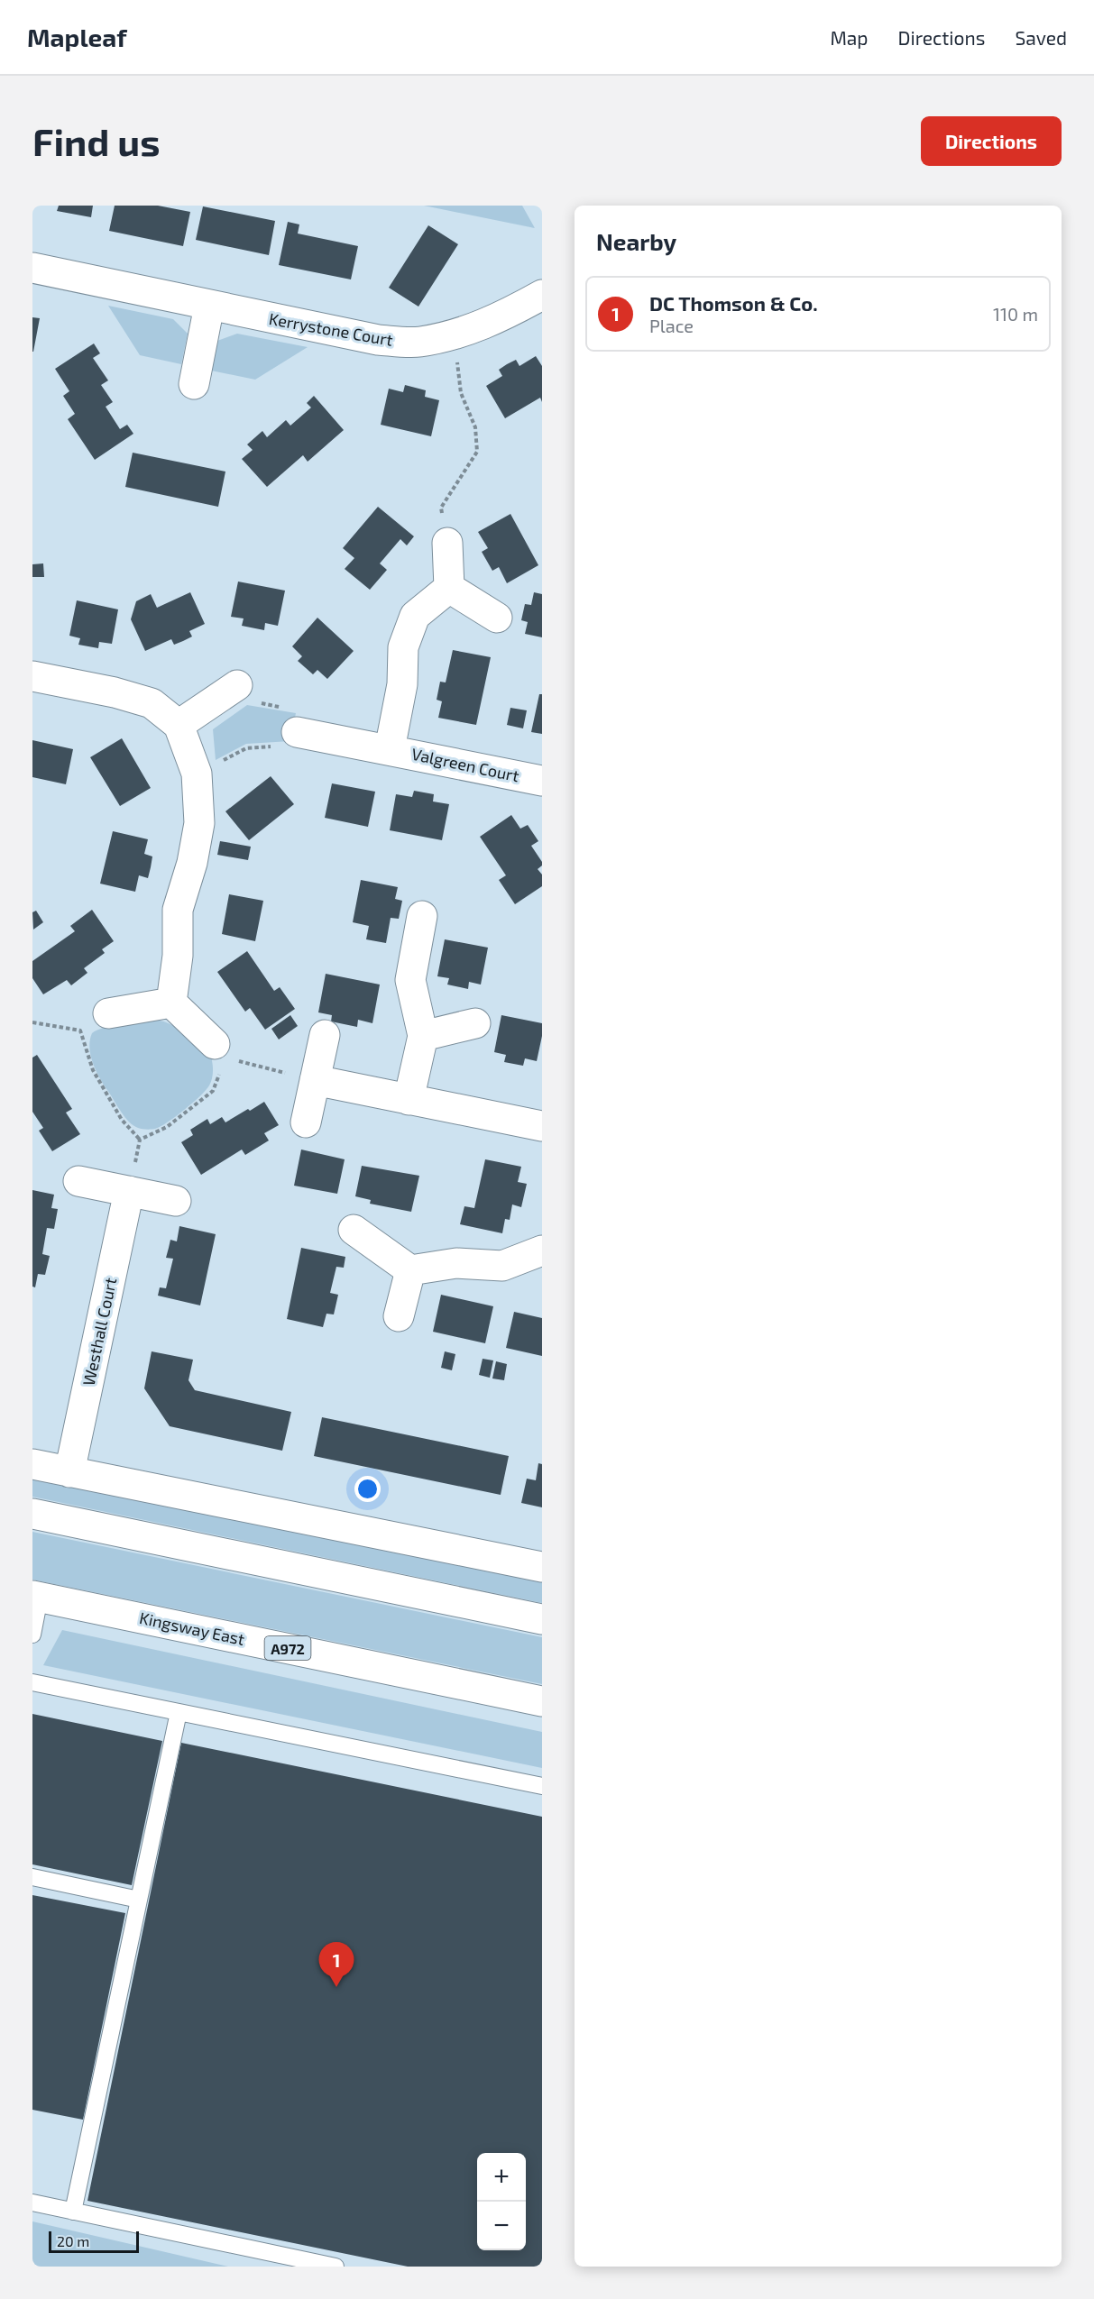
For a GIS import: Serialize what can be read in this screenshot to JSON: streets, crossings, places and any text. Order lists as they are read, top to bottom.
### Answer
{
  "streets": {
    "main road": [
      "Kerrystone Court",
      "Valgreen Court",
      "Westhall Court",
      "Kingsway East",
      "A972"
    ]
  },
  "scale_bar": "20 m",
  "page": {
    "header": "Mapleaf",
    "nav": ["Map", "Directions", "Saved"],
    "buttons": "Directions",
    "title": "Find us",
    "heading": "Nearby",
    "list": [
      {
        "mark": "1",
        "name": "DC Thomson & Co.",
        "note": "Place",
        "value": "110 m"
      }
    ],
    "pins": "1",
    "map_buttons": ["+", "−"],
    "scale": "20 m"
  }
}
